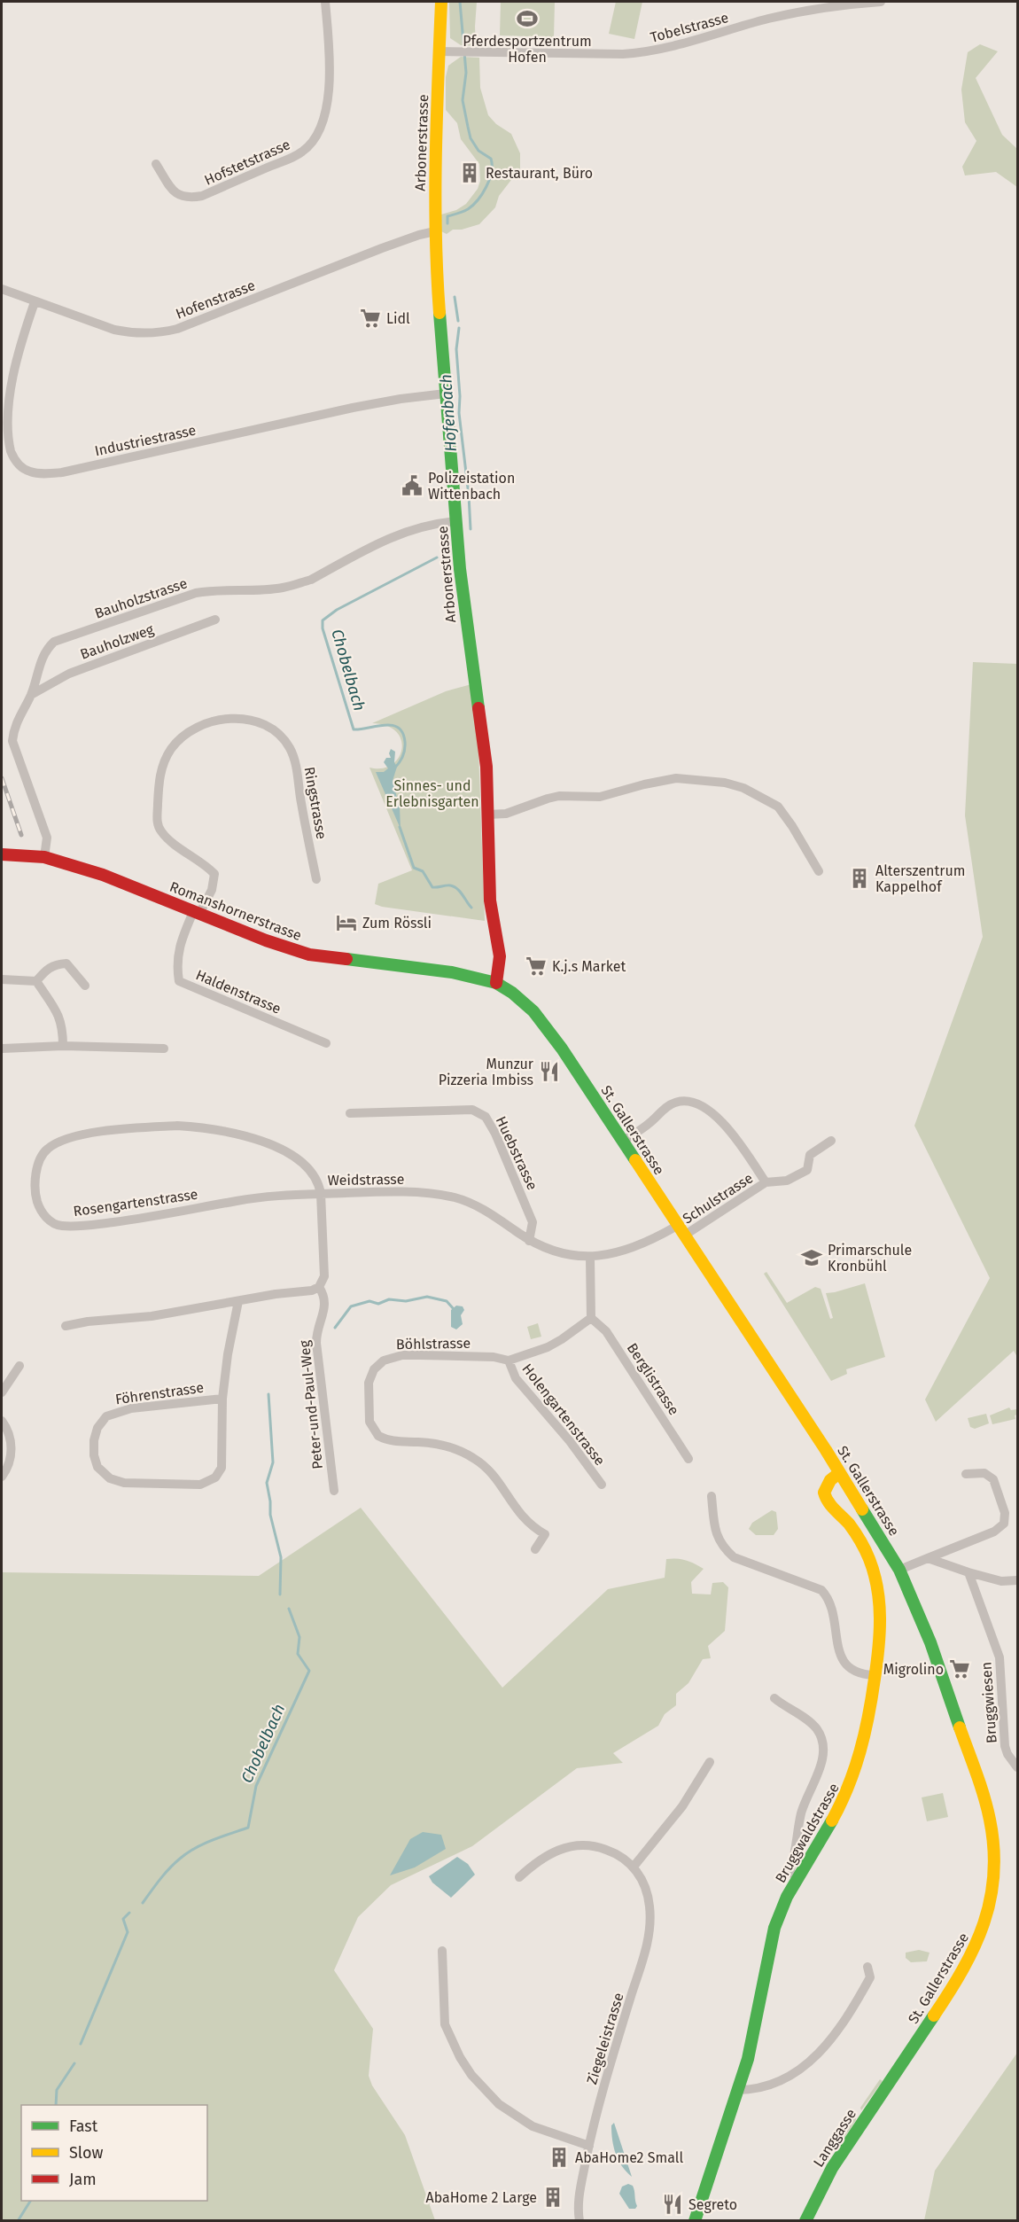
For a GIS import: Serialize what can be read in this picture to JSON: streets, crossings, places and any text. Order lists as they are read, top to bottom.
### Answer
{
  "streets": {
    "main road": [
      "Arbonerstrasse",
      "Romanshornerstrasse",
      "St. Gallerstrasse",
      "Bruggwaldstrasse",
      "Langgasse"
    ],
    "street": [
      "Tobelstrasse",
      "Hofstetstrasse",
      "Hofenstrasse",
      "Industriestrasse",
      "Bauholzstrasse",
      "Bauholzweg",
      "Ringstrasse",
      "Haldenstrasse",
      "Huebstrasse",
      "Weidstrasse",
      "Schulstrasse",
      "Rosengartenstrasse",
      "Böhlstrasse",
      "Berglistrasse",
      "Föhrenstrasse",
      "Peter-und-Paul-Weg",
      "Holengartenstrasse",
      "Bruggwiesen",
      "Ziegeleistrasse"
    ]
  },
  "crossings": [
    ["Tobelstrasse", "Arbonerstrasse"],
    ["Arbonerstrasse", "Hofenstrasse"],
    ["Arbonerstrasse", "Industriestrasse"],
    ["Arbonerstrasse", "Bauholzstrasse"],
    ["Arbonerstrasse", "Romanshornerstrasse"],
    ["Arbonerstrasse", "St. Gallerstrasse"],
    ["Hofenstrasse", "Industriestrasse"],
    ["Bauholzstrasse", "Bauholzweg"],
    ["Bauholzstrasse", "Romanshornerstrasse"],
    ["Ringstrasse", "Romanshornerstrasse"],
    ["Ringstrasse", "Haldenstrasse"],
    ["Romanshornerstrasse", "Haldenstrasse"],
    ["Romanshornerstrasse", "St. Gallerstrasse"],
    ["St. Gallerstrasse", "Weidstrasse"],
    ["St. Gallerstrasse", "Schulstrasse"],
    ["St. Gallerstrasse", "Bruggwaldstrasse"],
    ["St. Gallerstrasse", "Langgasse"],
    ["Huebstrasse", "Weidstrasse"],
    ["Weidstrasse", "Schulstrasse"],
    ["Weidstrasse", "Rosengartenstrasse"],
    ["Weidstrasse", "Peter-und-Paul-Weg"],
    ["Böhlstrasse", "Berglistrasse"],
    ["Böhlstrasse", "Holengartenstrasse"]
  ],
  "water": ["Hofenbach", "Chobelbach"],
  "parks": ["Sinnes- und Erlebnisgarten"],
  "places": {
    "sports": ["Pferdesportzentrum Hofen"],
    "building": [
      "Restaurant, Büro",
      "Alterszentrum Kappelhof",
      "AbaHome2 Small",
      "AbaHome 2 Large"
    ],
    "supermarket": ["Lidl", "K.j.s Market", "Migrolino"],
    "public building": ["Polizeistation Wittenbach"],
    "hotel": ["Zum Rössli"],
    "restaurant": ["Munzur Pizzeria Imbiss", "Segreto"],
    "school or university": ["Primarschule Kronbühl"]
  },
  "legend": ["Fast", "Slow", "Jam"]
}
